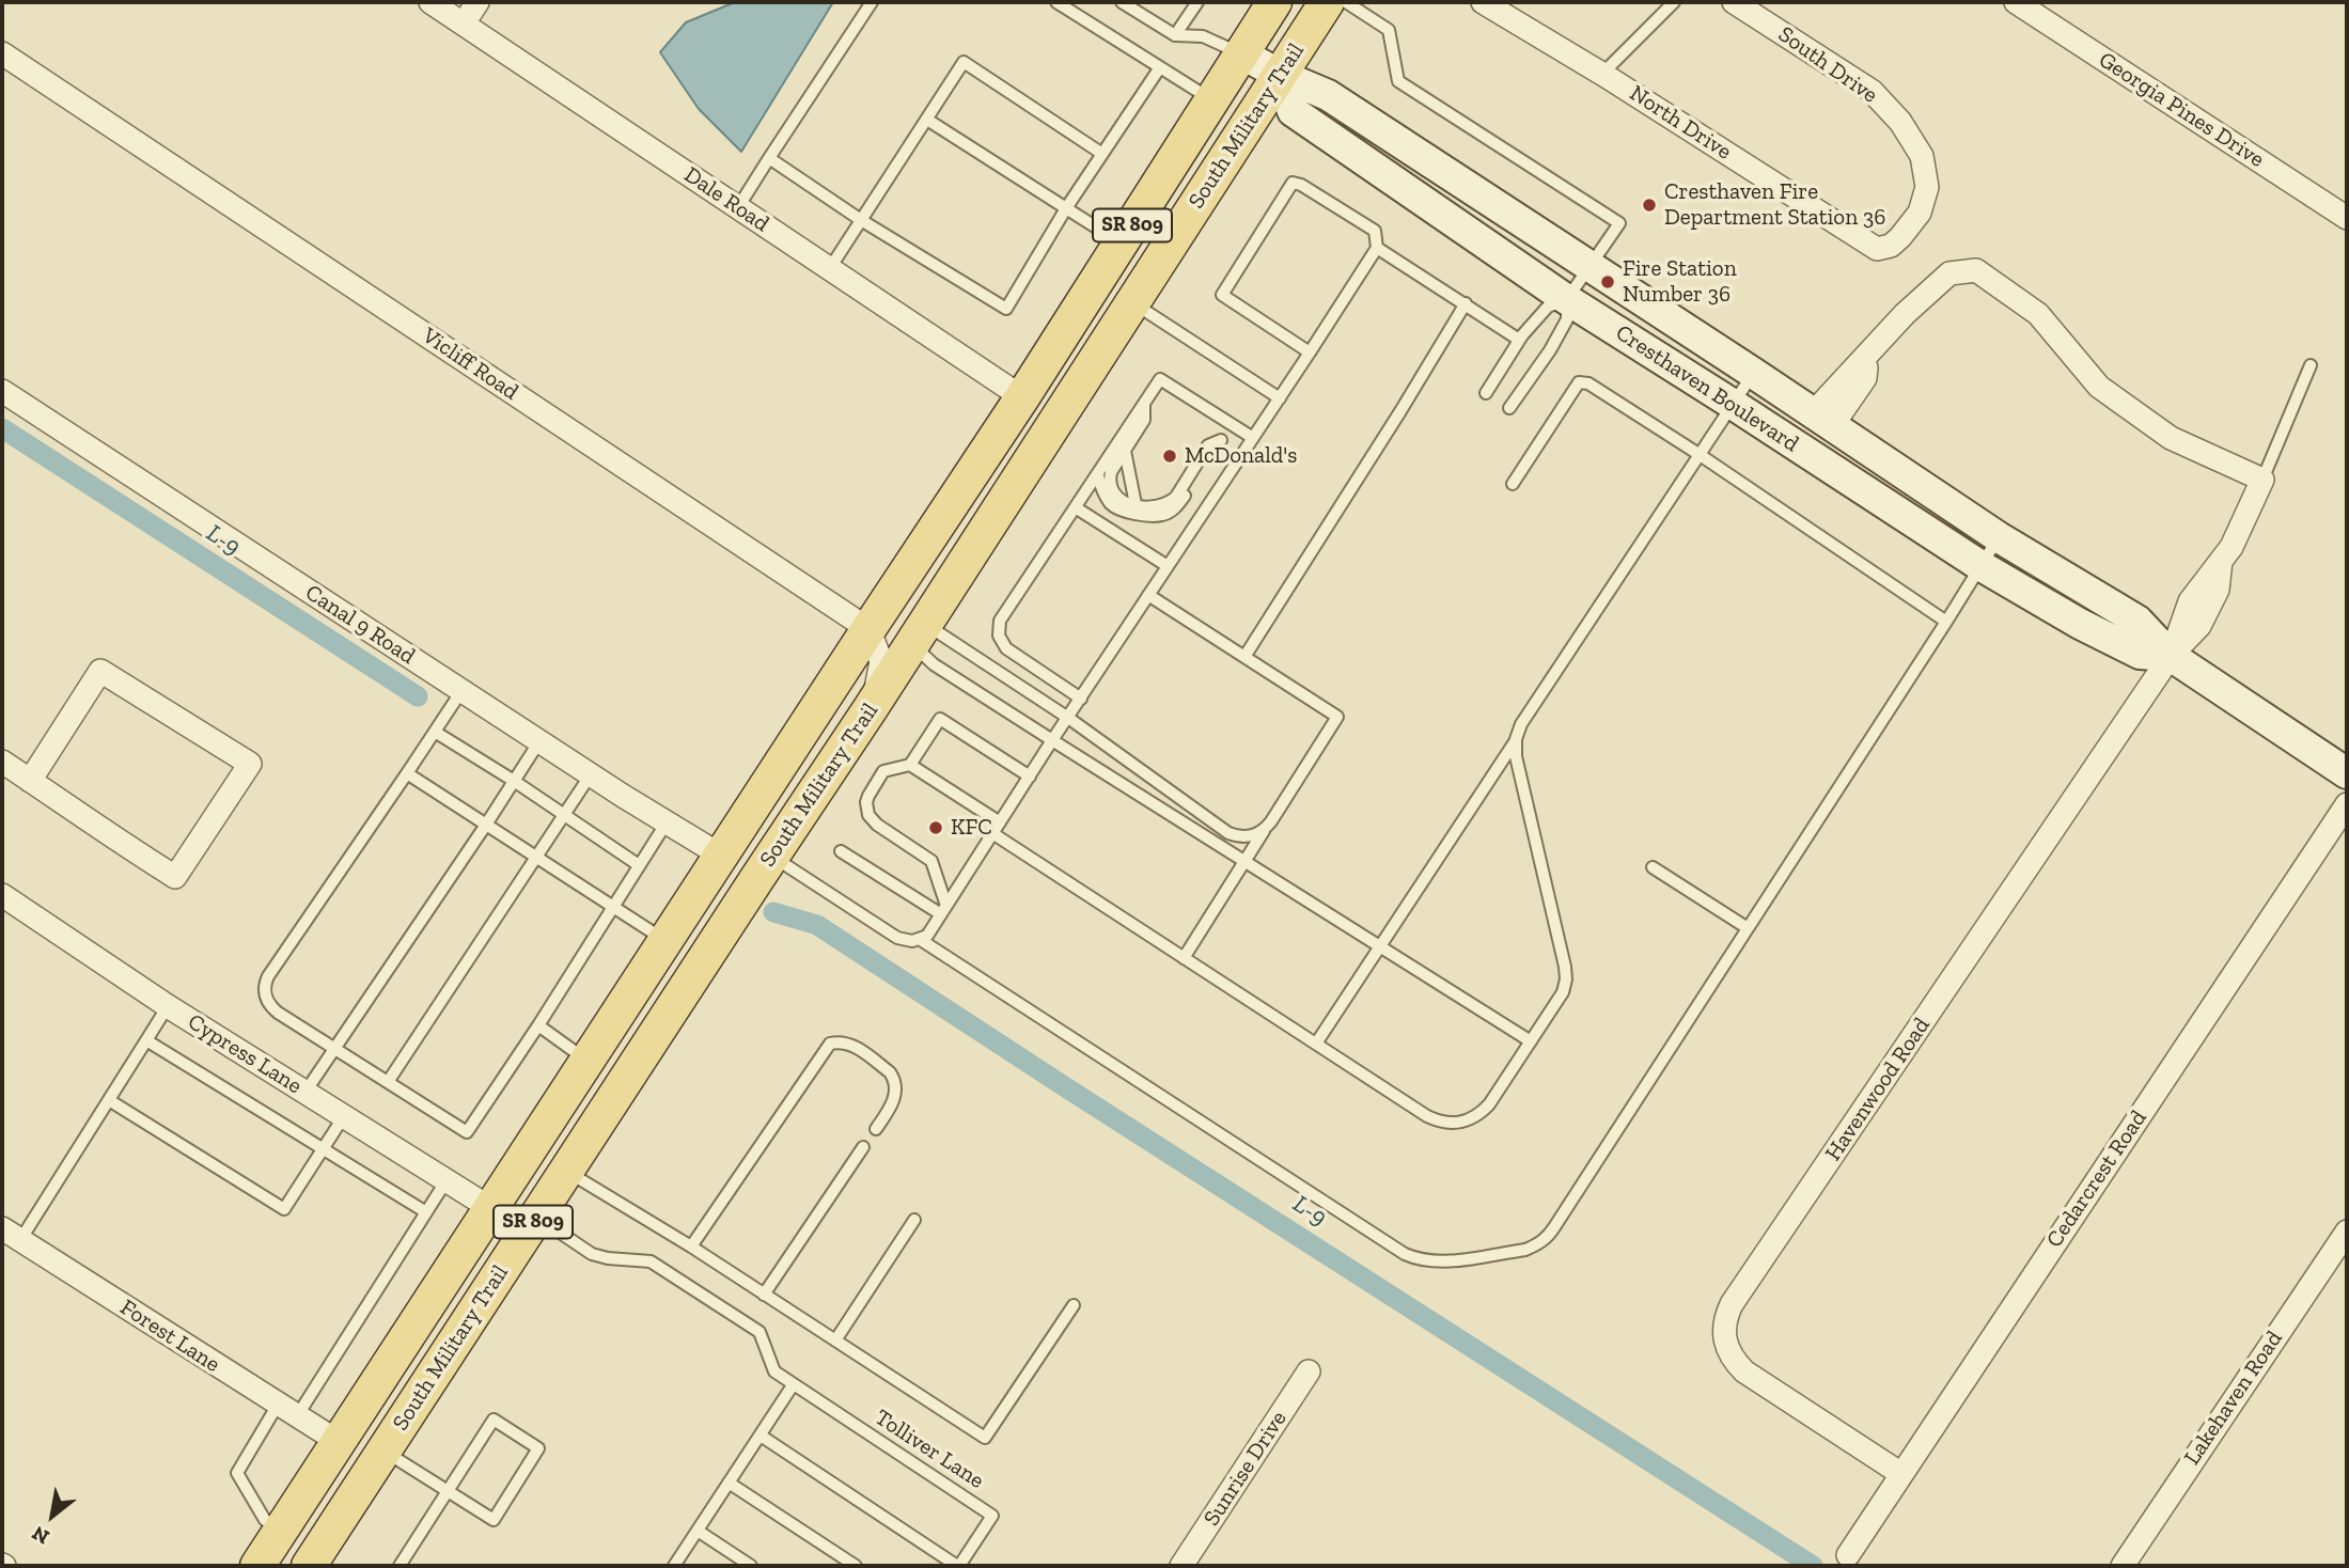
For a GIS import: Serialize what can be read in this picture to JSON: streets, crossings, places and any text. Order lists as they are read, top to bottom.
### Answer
{
  "streets": {
    "main road": ["South Military Trail", "SR 809"],
    "street": [
      "South Drive",
      "Georgia Pines Drive",
      "North Drive",
      "Dale Road",
      "Vicliff Road",
      "Cresthaven Boulevard",
      "Canal 9 Road",
      "Cypress Lane",
      "Havenwood Road",
      "Cedarcrest Road",
      "Forest Lane",
      "Lakehaven Road",
      "Sunrise Drive"
    ],
    "lane": ["Tolliver Lane"]
  },
  "crossings": [
    ["South Drive", "North Drive"],
    ["South Military Trail", "Dale Road"],
    ["South Military Trail", "Vicliff Road"],
    ["South Military Trail", "Cresthaven Boulevard"],
    ["South Military Trail", "Canal 9 Road"],
    ["South Military Trail", "Cypress Lane"],
    ["South Military Trail", "Forest Lane"],
    ["Cresthaven Boulevard", "Havenwood Road"],
    ["Havenwood Road", "Cedarcrest Road"]
  ],
  "water": ["L-9"],
  "places": [
    "Cresthaven Fire Department Station 36",
    "Fire Station Number 36",
    "McDonald's",
    "KFC"
  ],
  "north": "bottom left"
}
